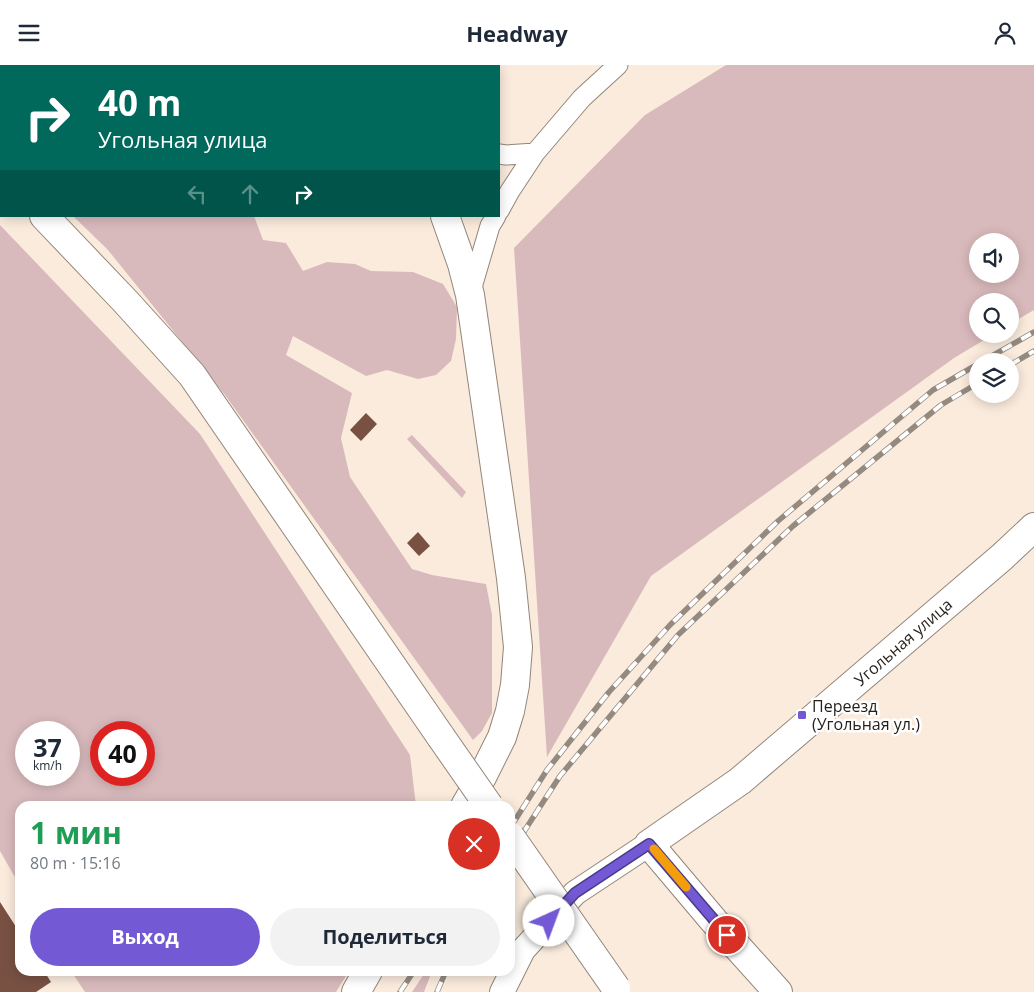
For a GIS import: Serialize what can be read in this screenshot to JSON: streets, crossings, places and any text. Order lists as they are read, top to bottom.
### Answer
{
  "streets": {
    "main road": ["Угольная улица"]
  },
  "places": {
    "transit": ["Переезд (Угольная ул.)"]
  },
  "page": {
    "header": "Headway",
    "turn": ["40 m", "Угольная улица"],
    "speed": "37 km/h",
    "limit": "40",
    "heading": ["1 мин", "80 m · 15:16"],
    "buttons": ["Выход", "Поделиться"]
  }
}
